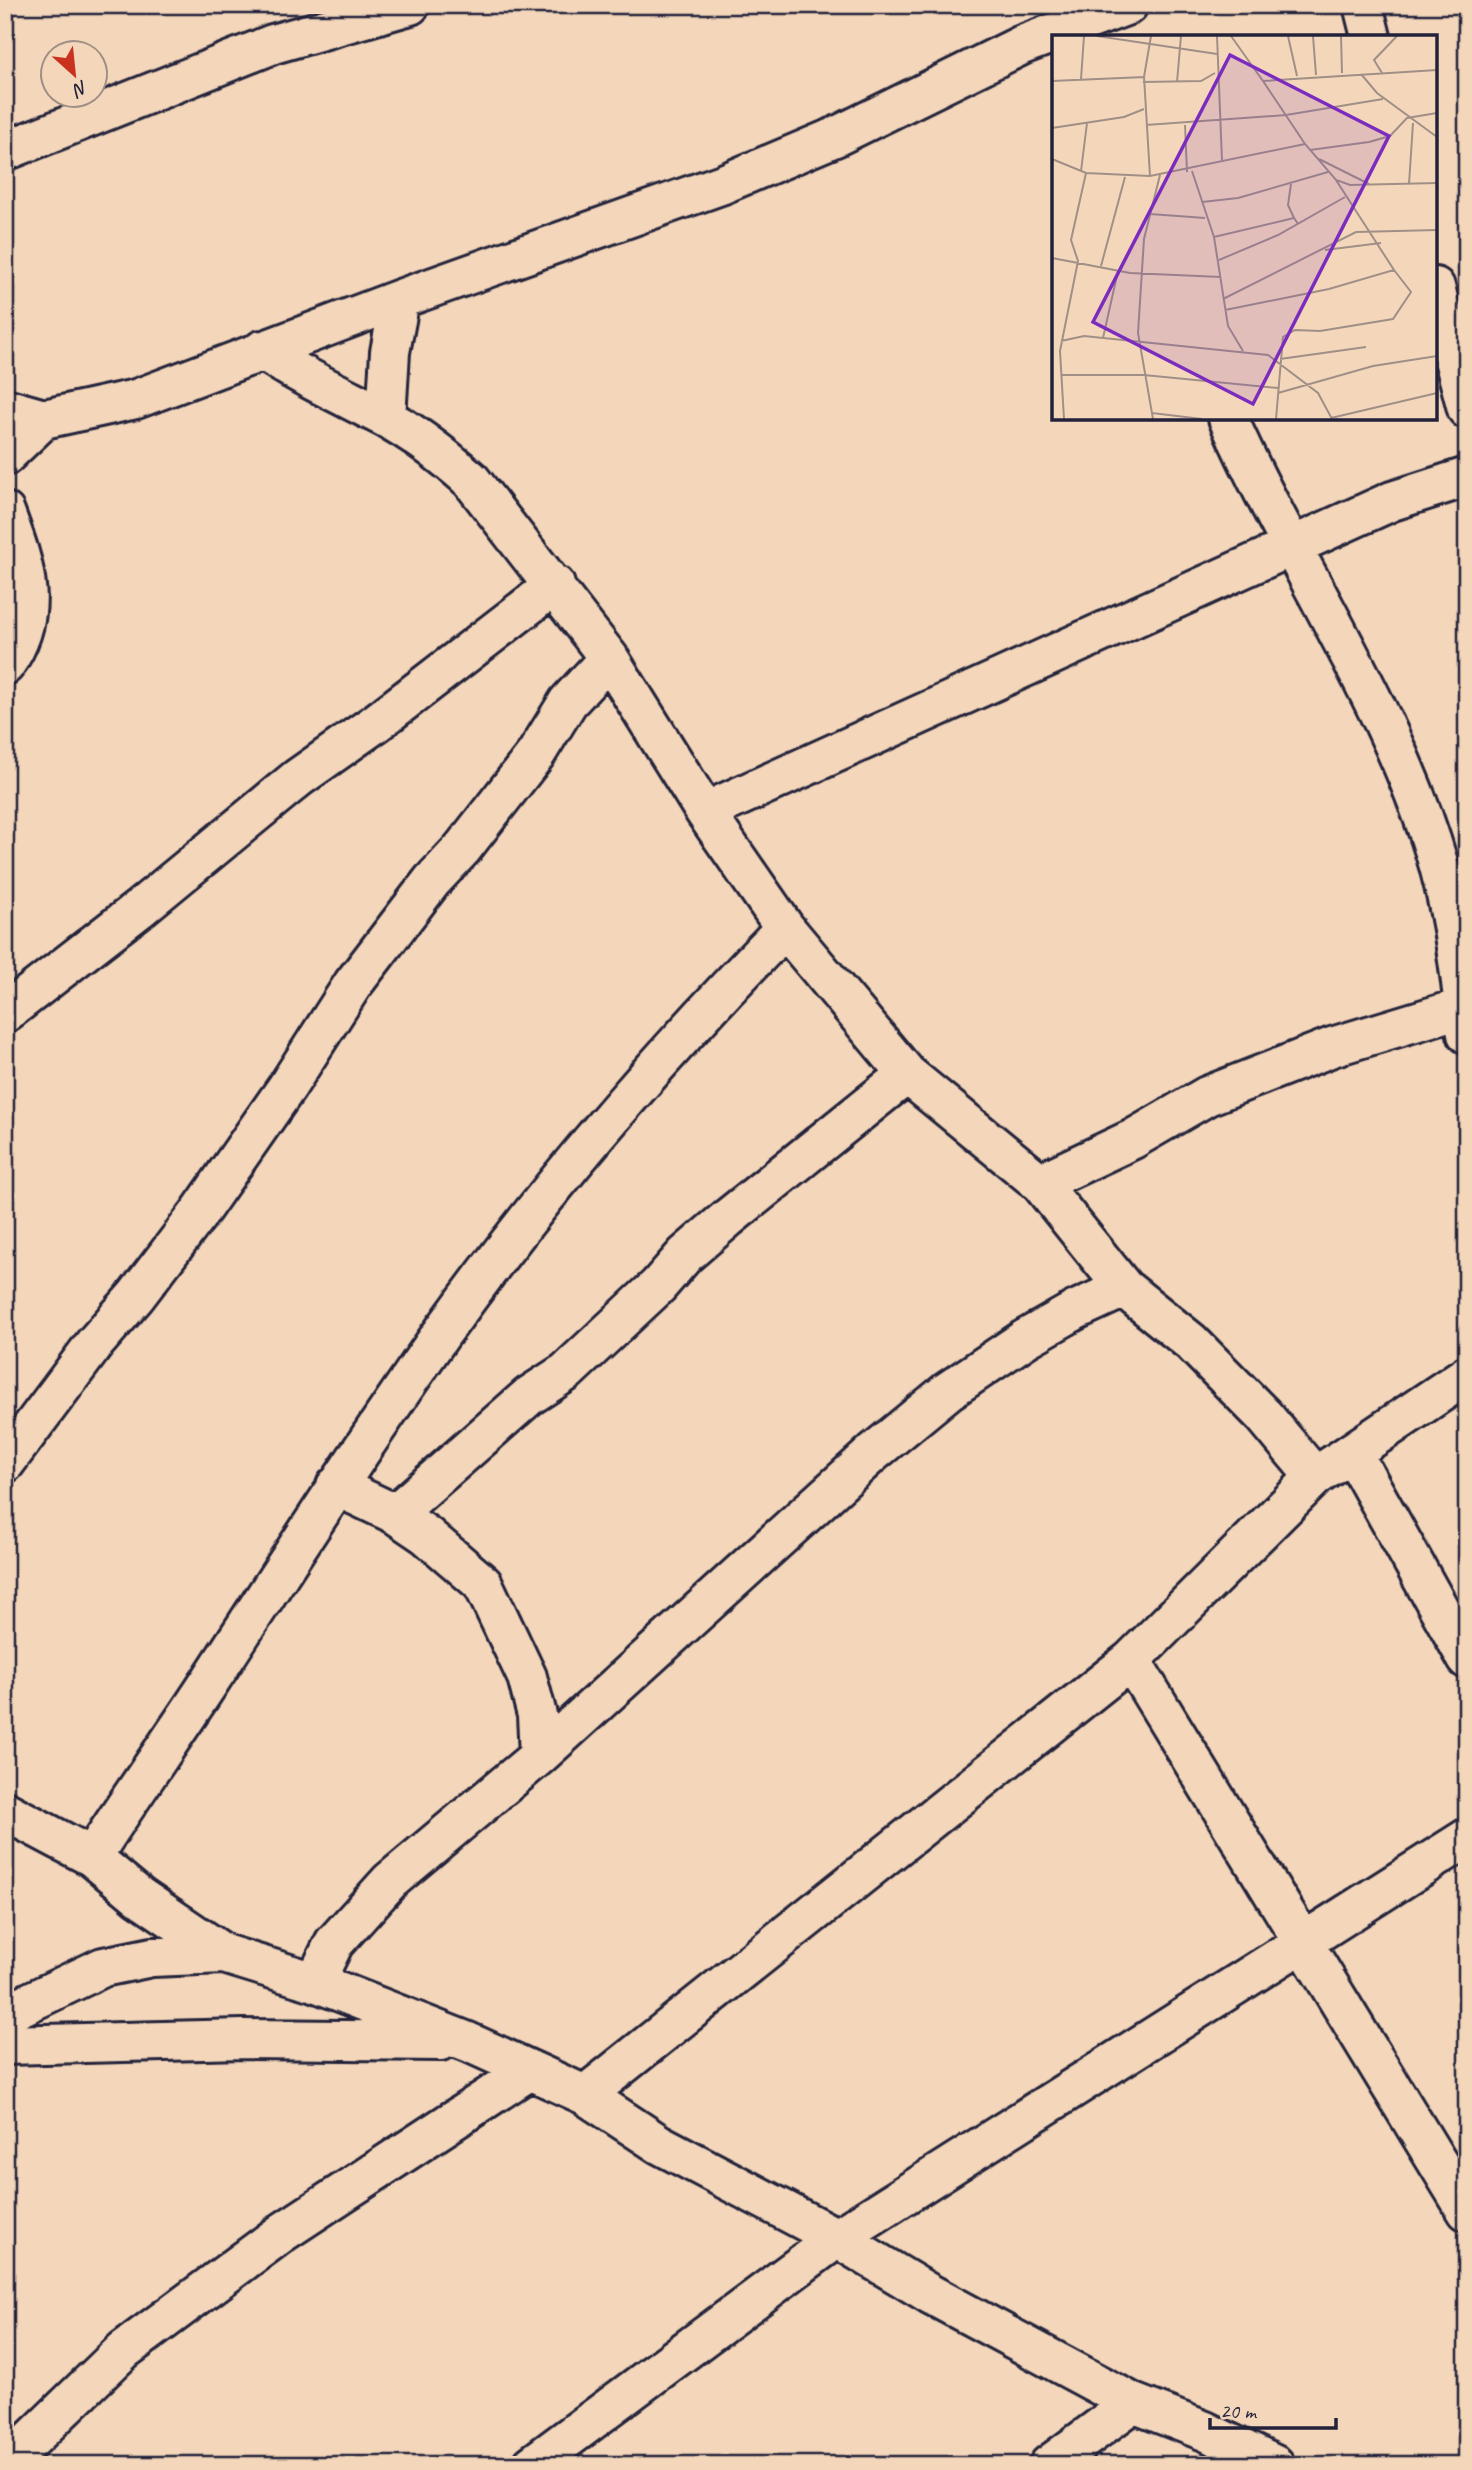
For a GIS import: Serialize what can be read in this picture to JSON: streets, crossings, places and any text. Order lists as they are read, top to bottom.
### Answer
{
  "scale_bar": "20 m",
  "north": "bottom right"
}
